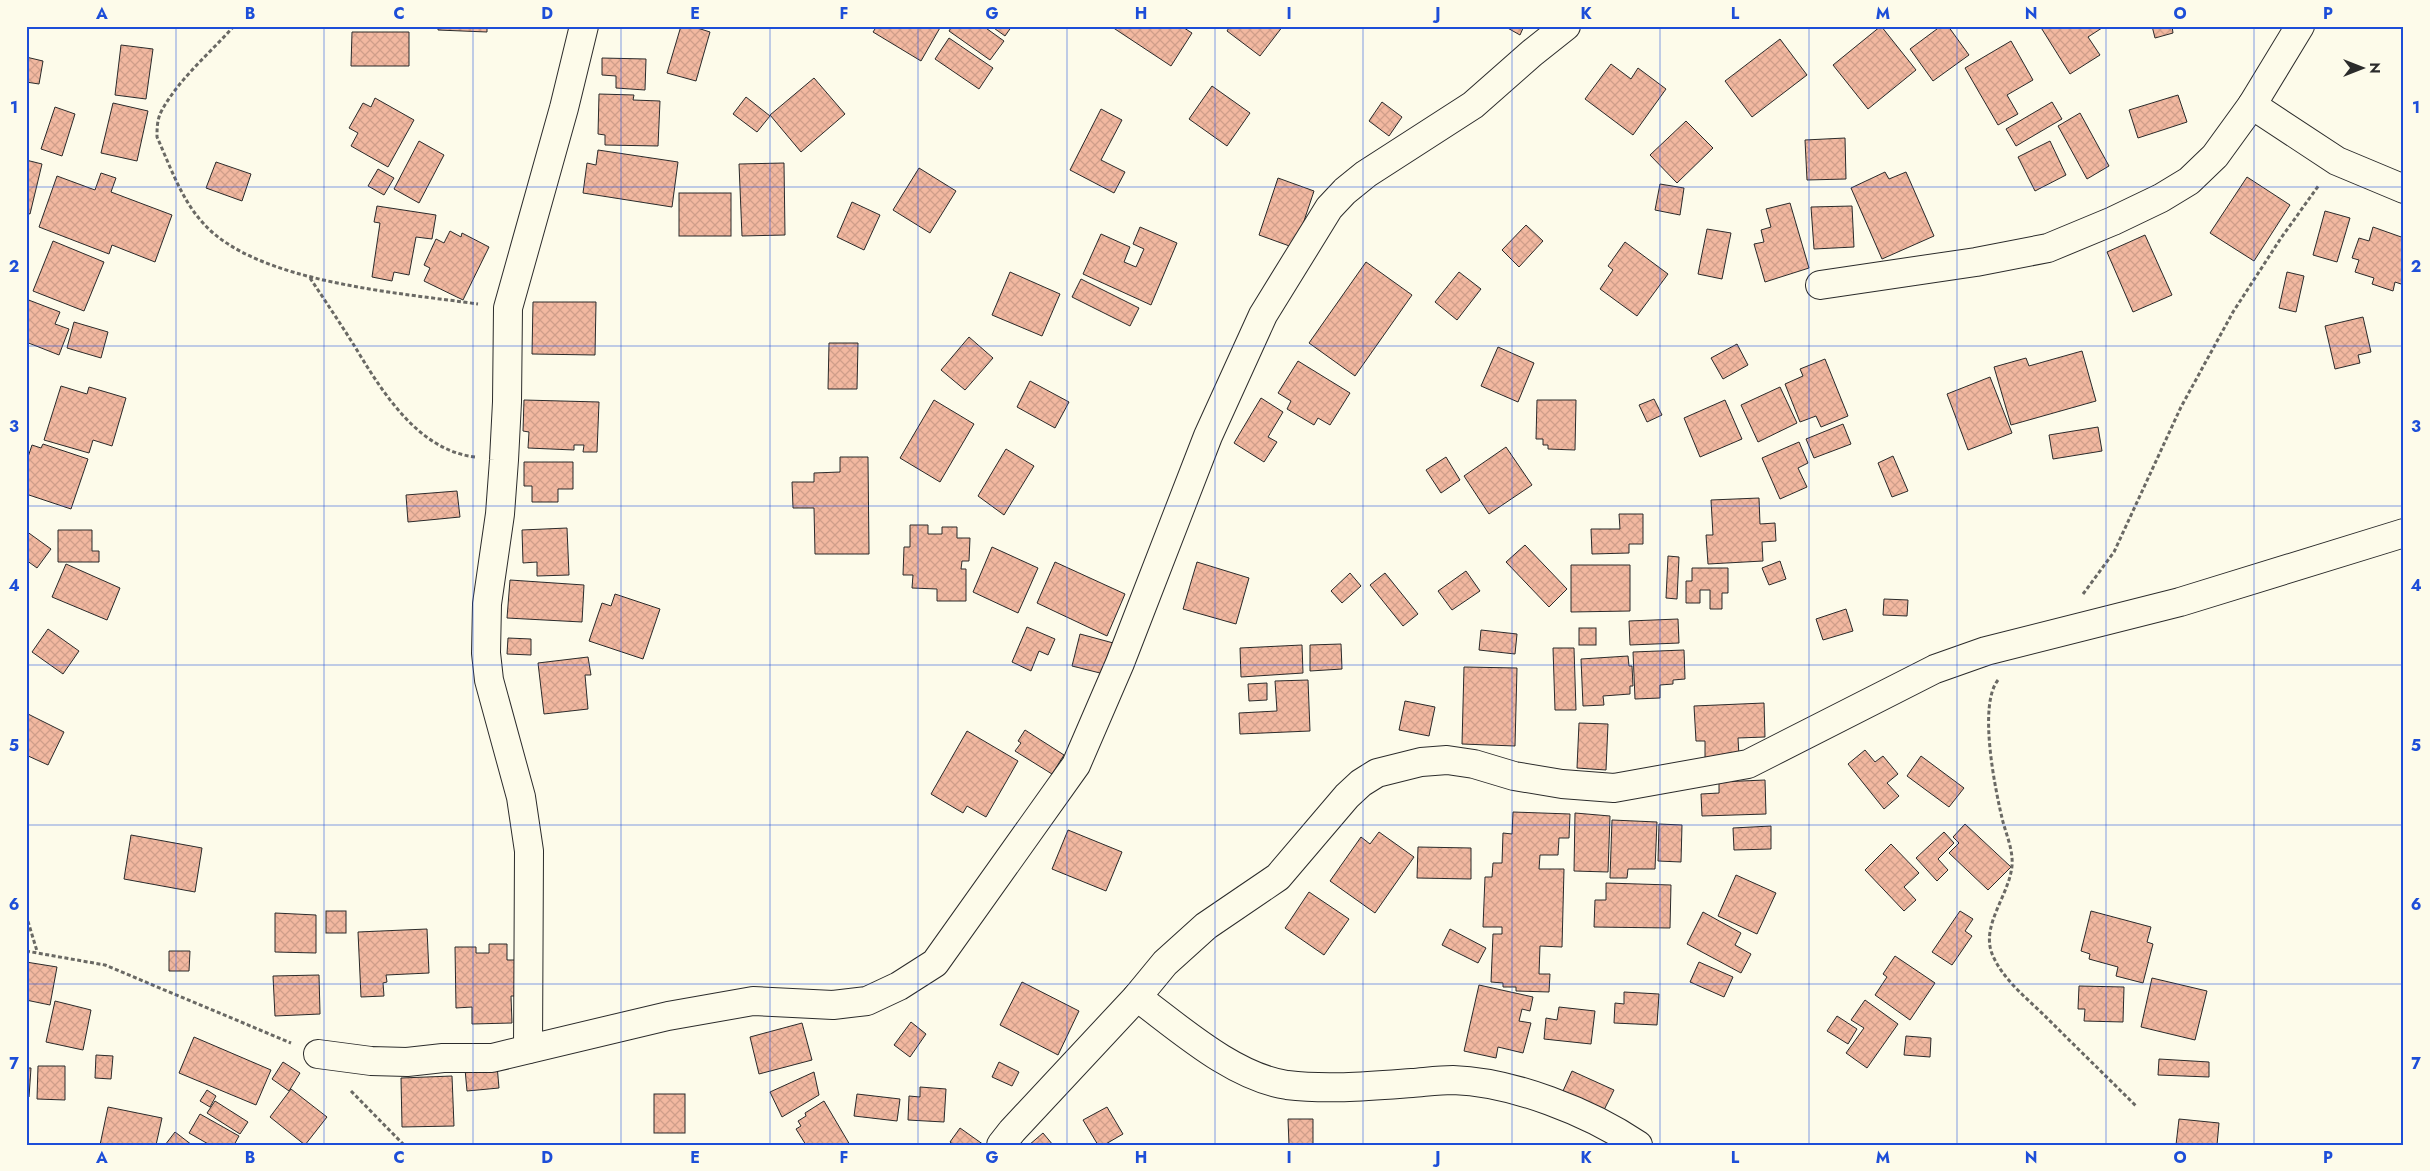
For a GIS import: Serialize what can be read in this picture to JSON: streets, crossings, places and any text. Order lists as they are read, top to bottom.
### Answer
{
  "north": "right",
  "grid": {
    "columns": [
      "A",
      "B",
      "C",
      "D",
      "E",
      "F",
      "G",
      "H",
      "I",
      "J",
      "K",
      "L",
      "M",
      "N",
      "O",
      "P"
    ],
    "rows": [
      "1",
      "2",
      "3",
      "4",
      "5",
      "6",
      "7"
    ]
  }
}
